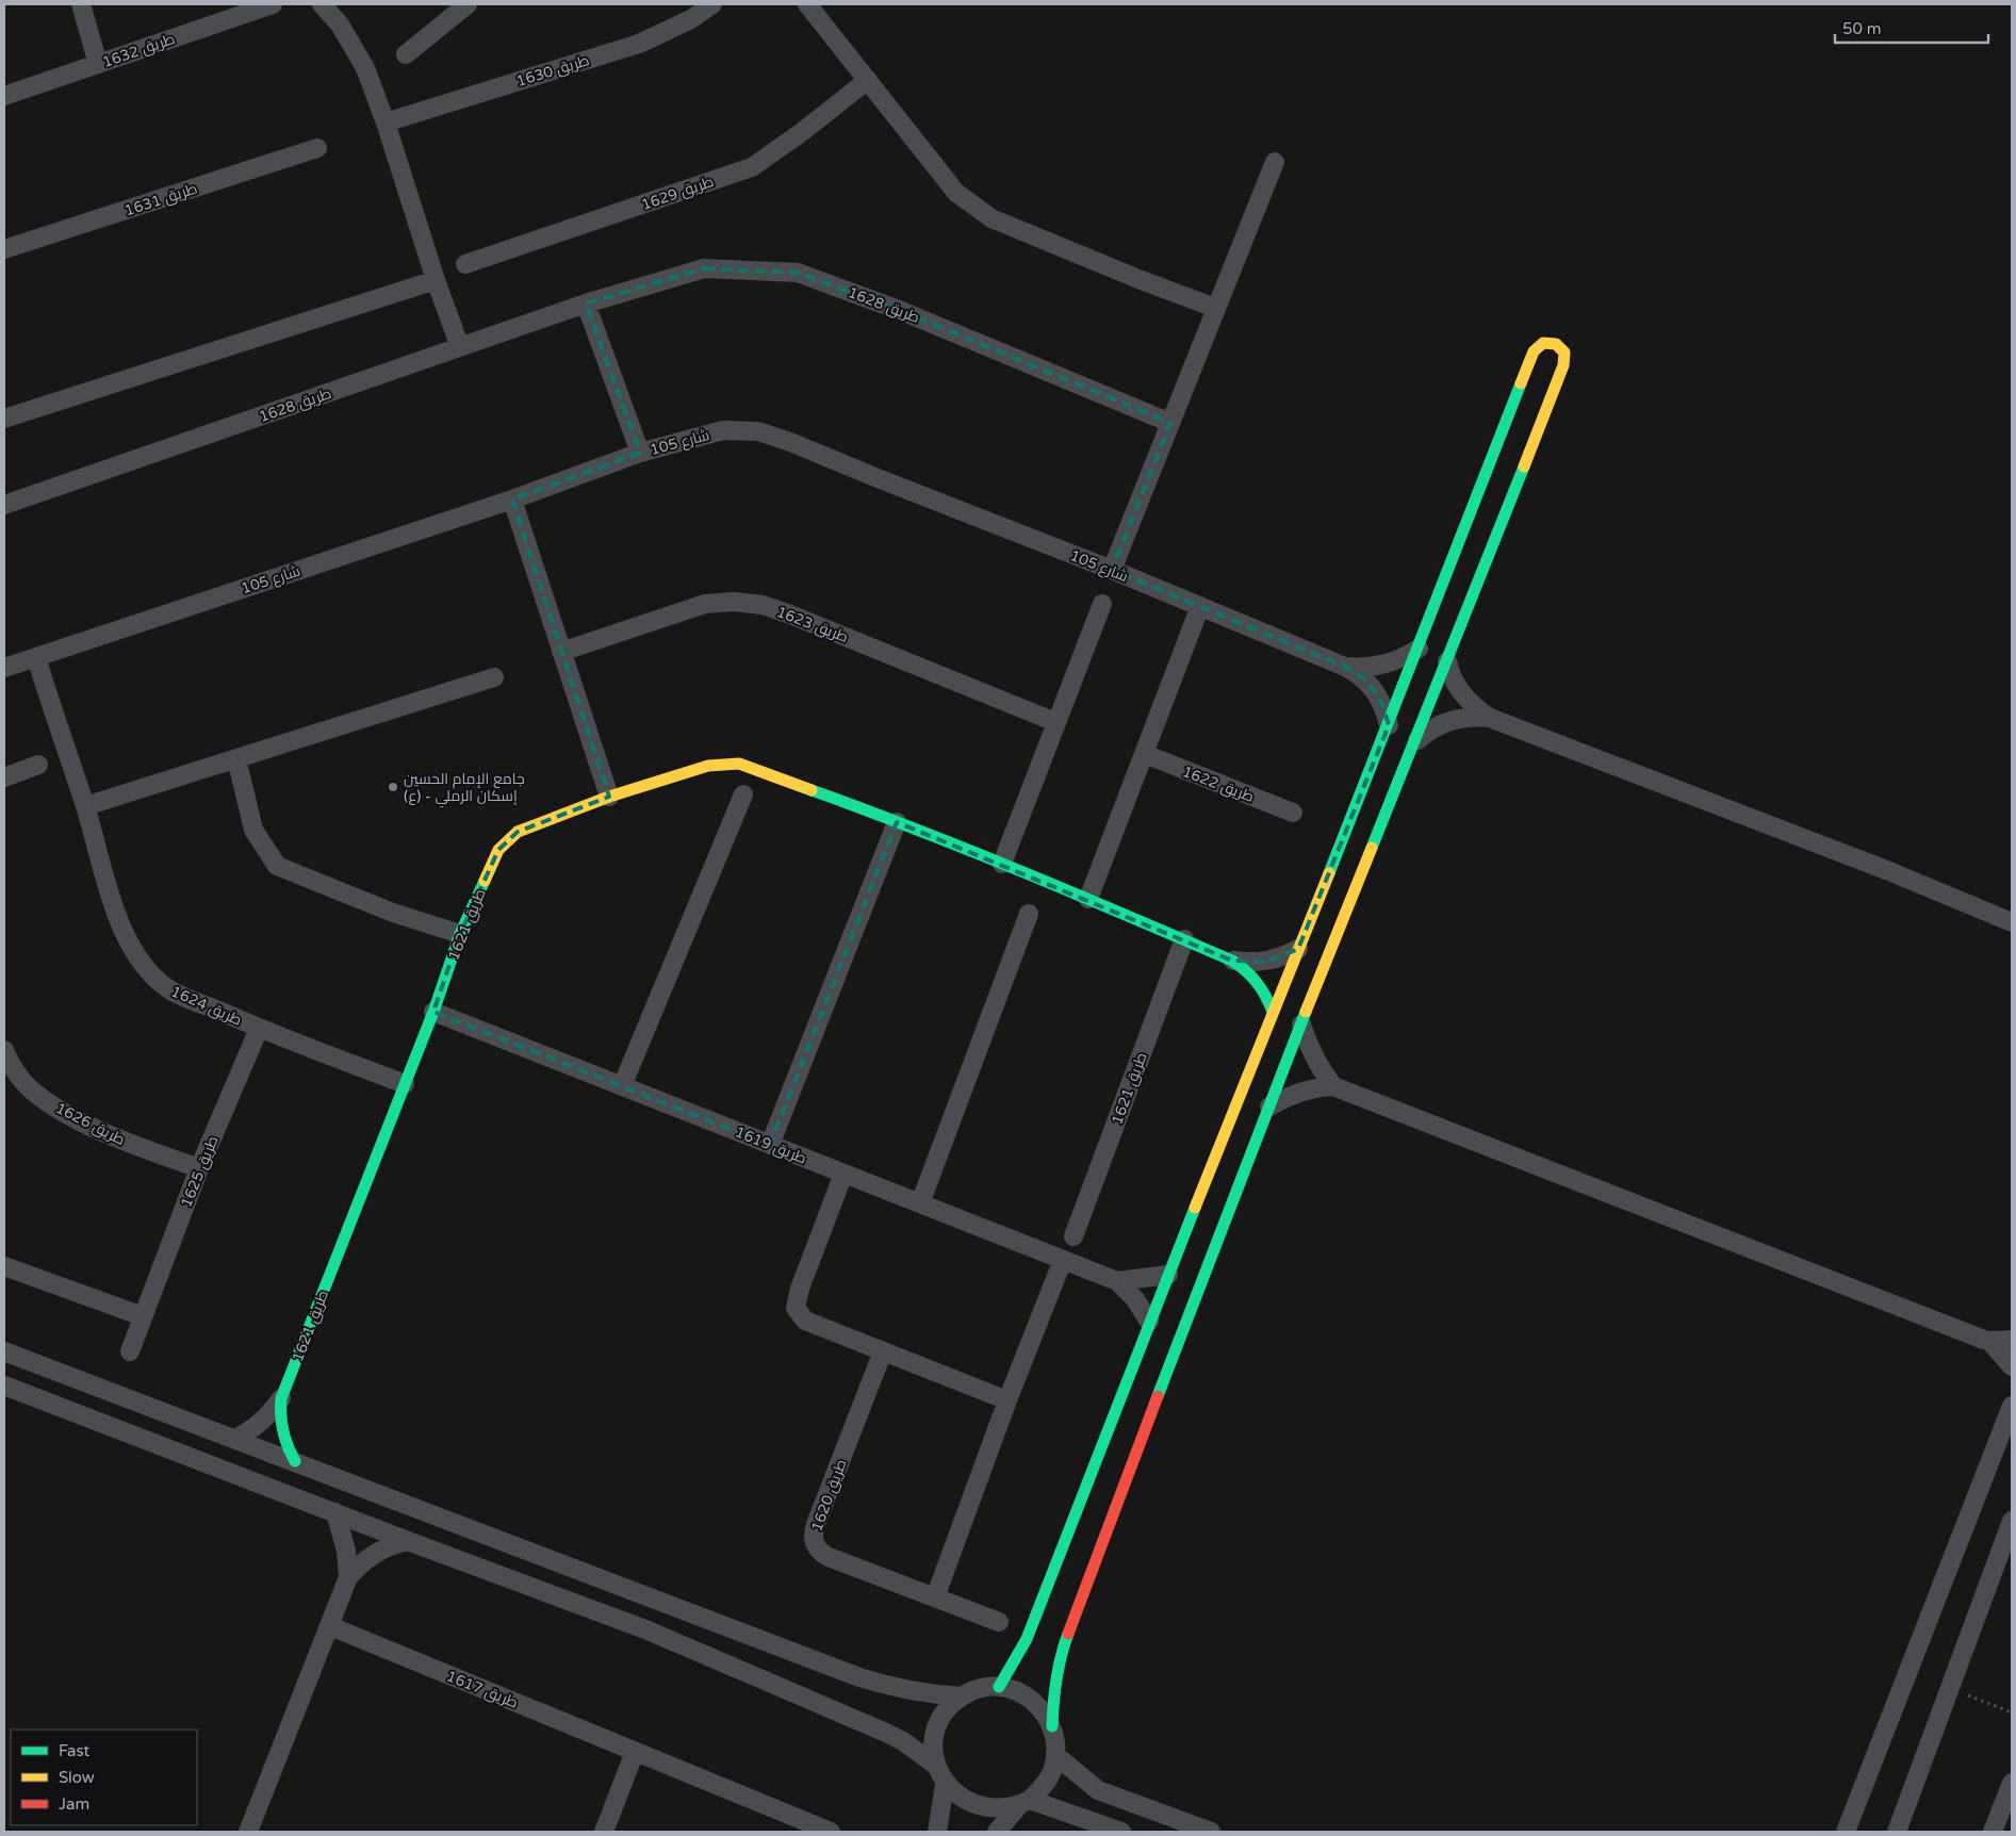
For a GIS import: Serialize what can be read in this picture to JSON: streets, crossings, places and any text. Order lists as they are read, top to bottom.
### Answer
{
  "streets": {
    "street": [
      "طريق 1632",
      "طريق 1630",
      "طريق 1629",
      "طريق 1631",
      "طريق 1628",
      "شارع 105",
      "طريق 1623",
      "طريق 1622",
      "طريق 1621",
      "طريق 1624",
      "طريق 1626",
      "طريق 1619",
      "طريق 1625",
      "طريق 1620",
      "طريق 1617"
    ]
  },
  "crossings": [
    ["شارع 105", "طريق 1624"],
    ["طريق 1621", "طريق 1624"],
    ["طريق 1621", "طريق 1619"],
    ["طريق 1624", "طريق 1625"],
    ["طريق 1626", "طريق 1625"]
  ],
  "places": ["جامع الإمام الحسين (ع) - إسكان الرملي"],
  "legend": ["Fast", "Slow", "Jam"],
  "scale_bar": "50 m"
}
